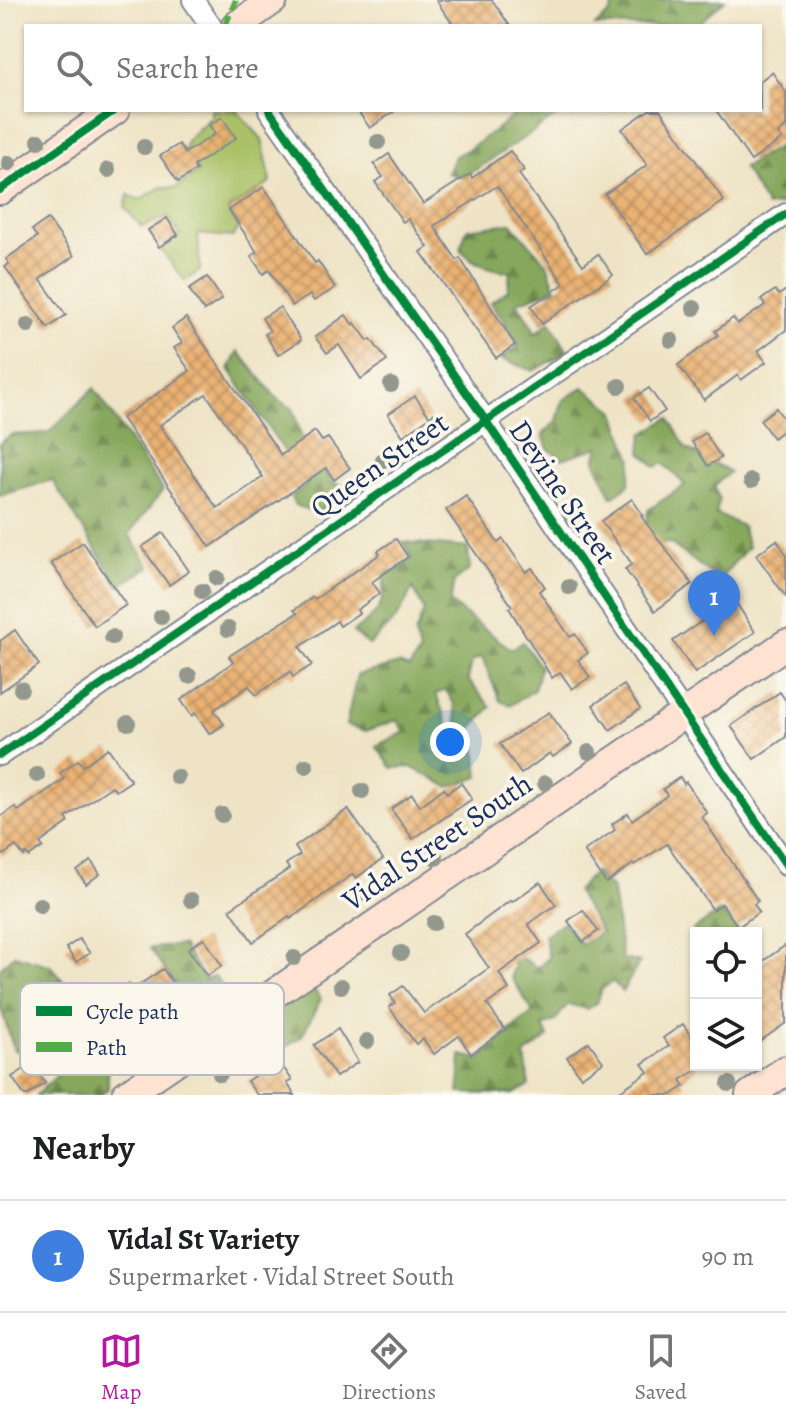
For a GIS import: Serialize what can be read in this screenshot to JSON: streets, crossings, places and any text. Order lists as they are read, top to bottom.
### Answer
{
  "streets": {
    "main road": ["Vidal Street South"],
    "street": ["Queen Street", "Devine Street"]
  },
  "crossings": [
    ["Queen Street", "Devine Street"],
    ["Devine Street", "Vidal Street South"]
  ],
  "legend": ["Cycle path", "Path"],
  "page": {
    "search": "Search here",
    "pins": "1",
    "heading": "Nearby",
    "list": [
      {
        "mark": "1",
        "name": "Vidal St Variety",
        "note": "Supermarket · Vidal Street South",
        "value": "90 m"
      }
    ],
    "nav": ["Map", "Directions", "Saved"]
  }
}
